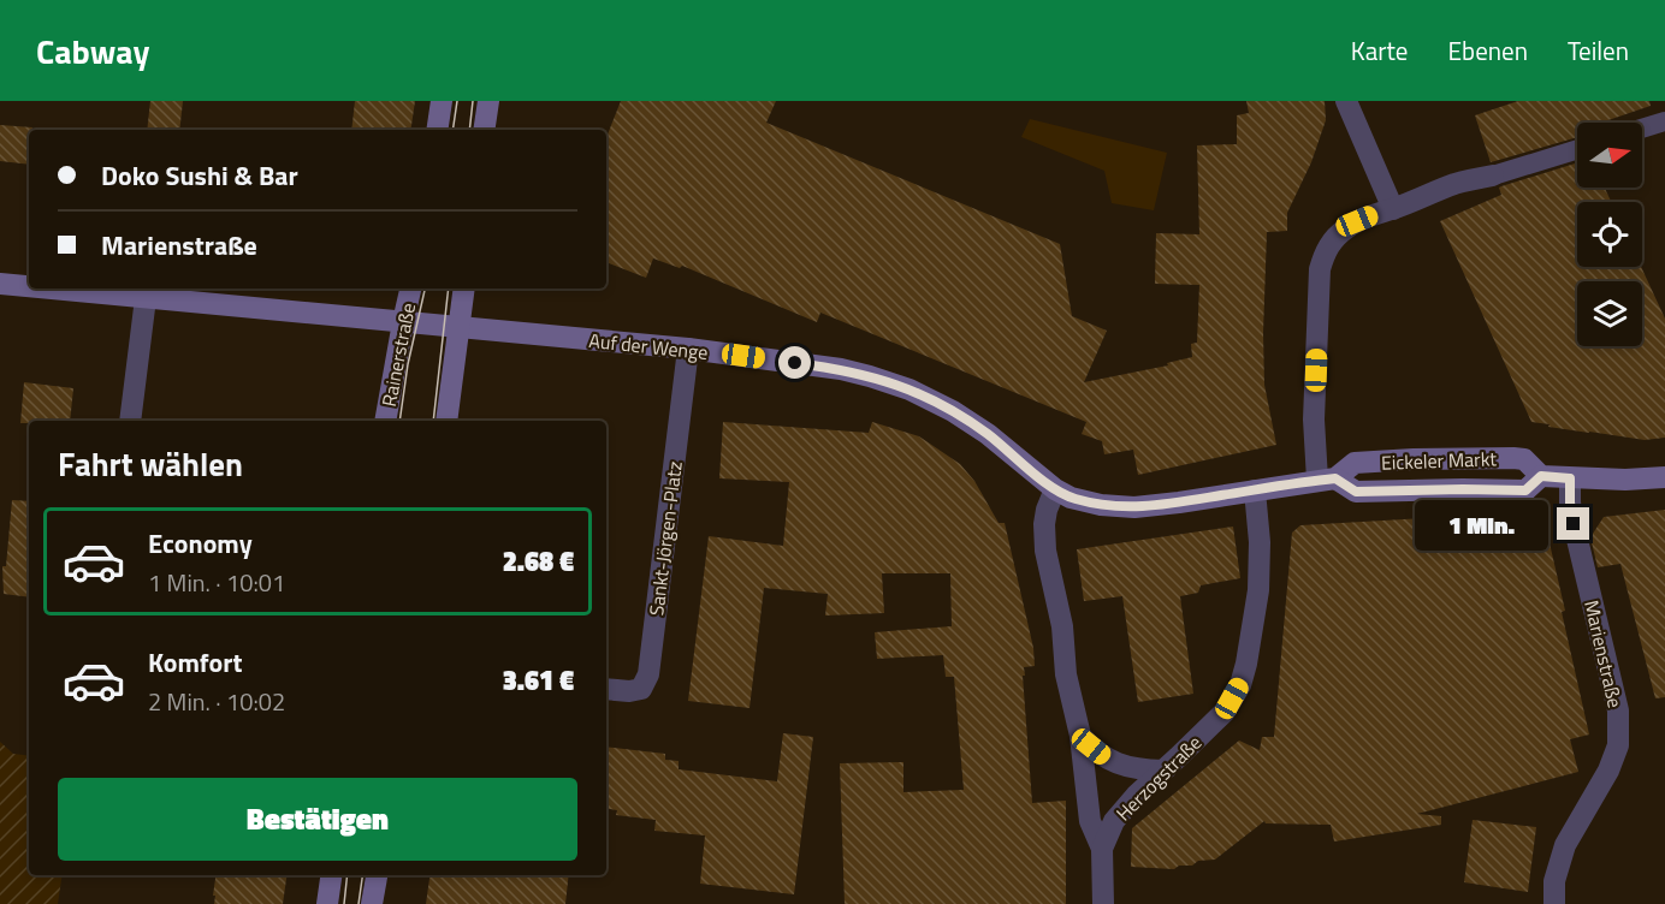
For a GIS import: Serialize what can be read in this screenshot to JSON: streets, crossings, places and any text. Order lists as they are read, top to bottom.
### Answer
{
  "streets": {
    "street": [
      "Auf der Wenge",
      "Rainerstraße",
      "Eickeler Markt",
      "Sankt-Jörgen-Platz",
      "Marienstraße",
      "Herzogstraße"
    ]
  },
  "crossings": [
    ["Auf der Wenge", "Rainerstraße"],
    ["Auf der Wenge", "Eickeler Markt"],
    ["Auf der Wenge", "Sankt-Jörgen-Platz"],
    ["Eickeler Markt", "Marienstraße"],
    ["Eickeler Markt", "Herzogstraße"]
  ],
  "north": "right",
  "page": {
    "header": "Cabway",
    "nav": ["Karte", "Ebenen", "Teilen"],
    "banner": ["Doko Sushi & Bar", "Marienstraße"],
    "heading": "Fahrt wählen",
    "bubble": "1 Min.",
    "list": [
      {
        "name": "Economy",
        "note": "1 Min. · 10:01",
        "value": "2.68 €"
      },
      {
        "name": "Komfort",
        "note": "2 Min. · 10:02",
        "value": "3.61 €"
      }
    ],
    "buttons": "Bestätigen"
  }
}
